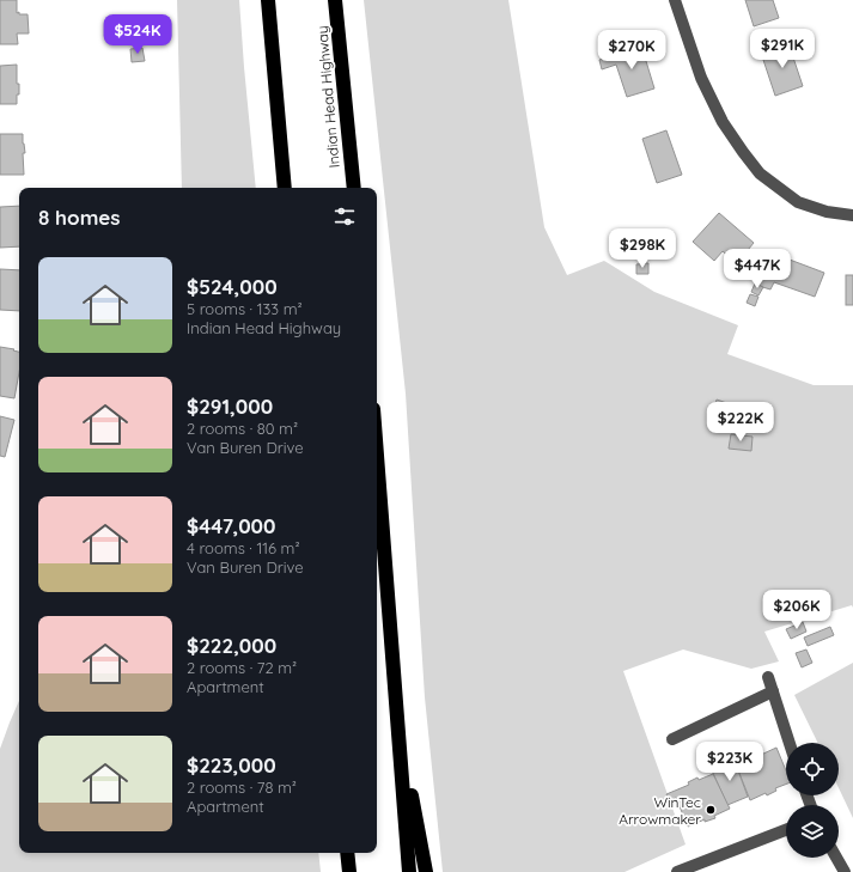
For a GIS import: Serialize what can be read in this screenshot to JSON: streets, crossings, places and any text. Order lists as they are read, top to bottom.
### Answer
{
  "streets": {
    "highway": ["Indian Head Highway"]
  },
  "places": ["WinTec Arrowmaker"],
  "page": {
    "price": [
      "$524K",
      "$291K",
      "$270K",
      "$298K",
      "$447K",
      "$222K",
      "$206K",
      "$223K"
    ],
    "heading": "8 homes",
    "list": [
      {
        "name": "$524,000",
        "note": "5 rooms · 133 m² · Indian Head Highway"
      },
      {
        "name": "$291,000",
        "note": "2 rooms · 80 m² · Van Buren Drive"
      },
      {
        "name": "$447,000",
        "note": "4 rooms · 116 m² · Van Buren Drive"
      },
      {
        "name": "$222,000",
        "note": "2 rooms · 72 m² · Apartment"
      },
      {
        "name": "$223,000",
        "note": "2 rooms · 78 m² · Apartment"
      }
    ]
  }
}
